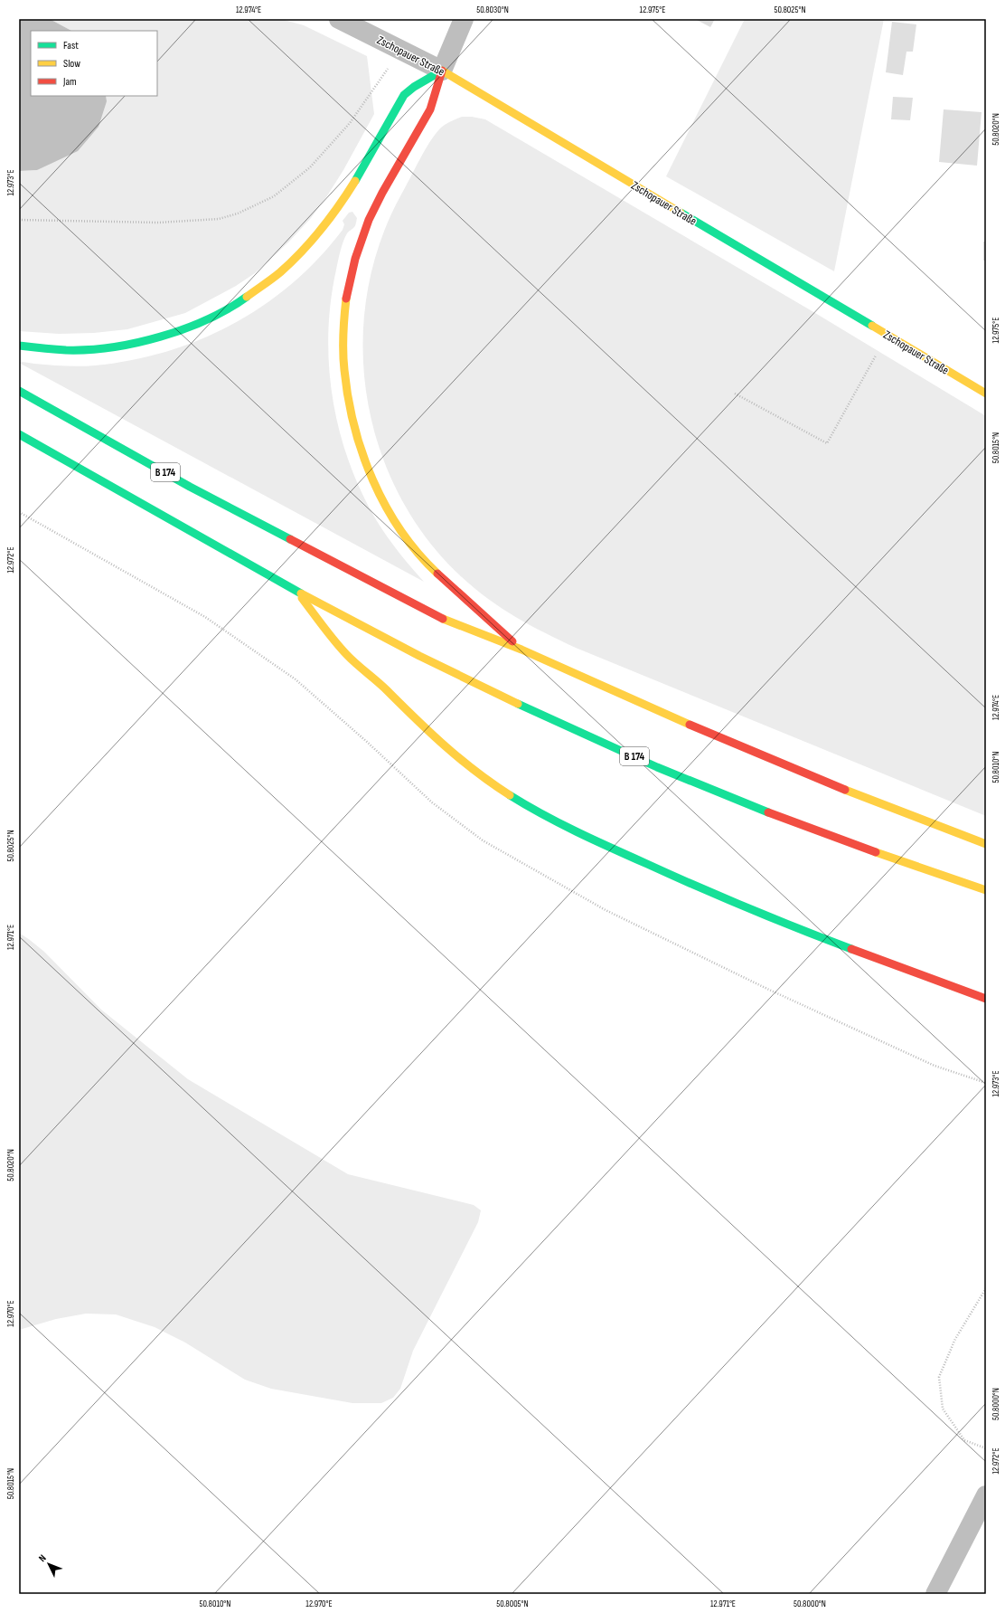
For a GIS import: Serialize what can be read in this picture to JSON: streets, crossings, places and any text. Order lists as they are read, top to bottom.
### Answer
{
  "streets": {
    "main road": ["Zschopauer Straße", "B 174"]
  },
  "legend": ["Fast", "Slow", "Jam"],
  "north": "top left",
  "coordinates": [
    "12.974°E",
    "50.8030°N",
    "12.975°E",
    "50.8025°N",
    "50.8020°N",
    "12.973°E",
    "50.8015°N",
    "12.972°E",
    "50.8010°N",
    "12.971°E",
    "12.970°E",
    "50.8000°N",
    "50.8005°N"
  ]
}
